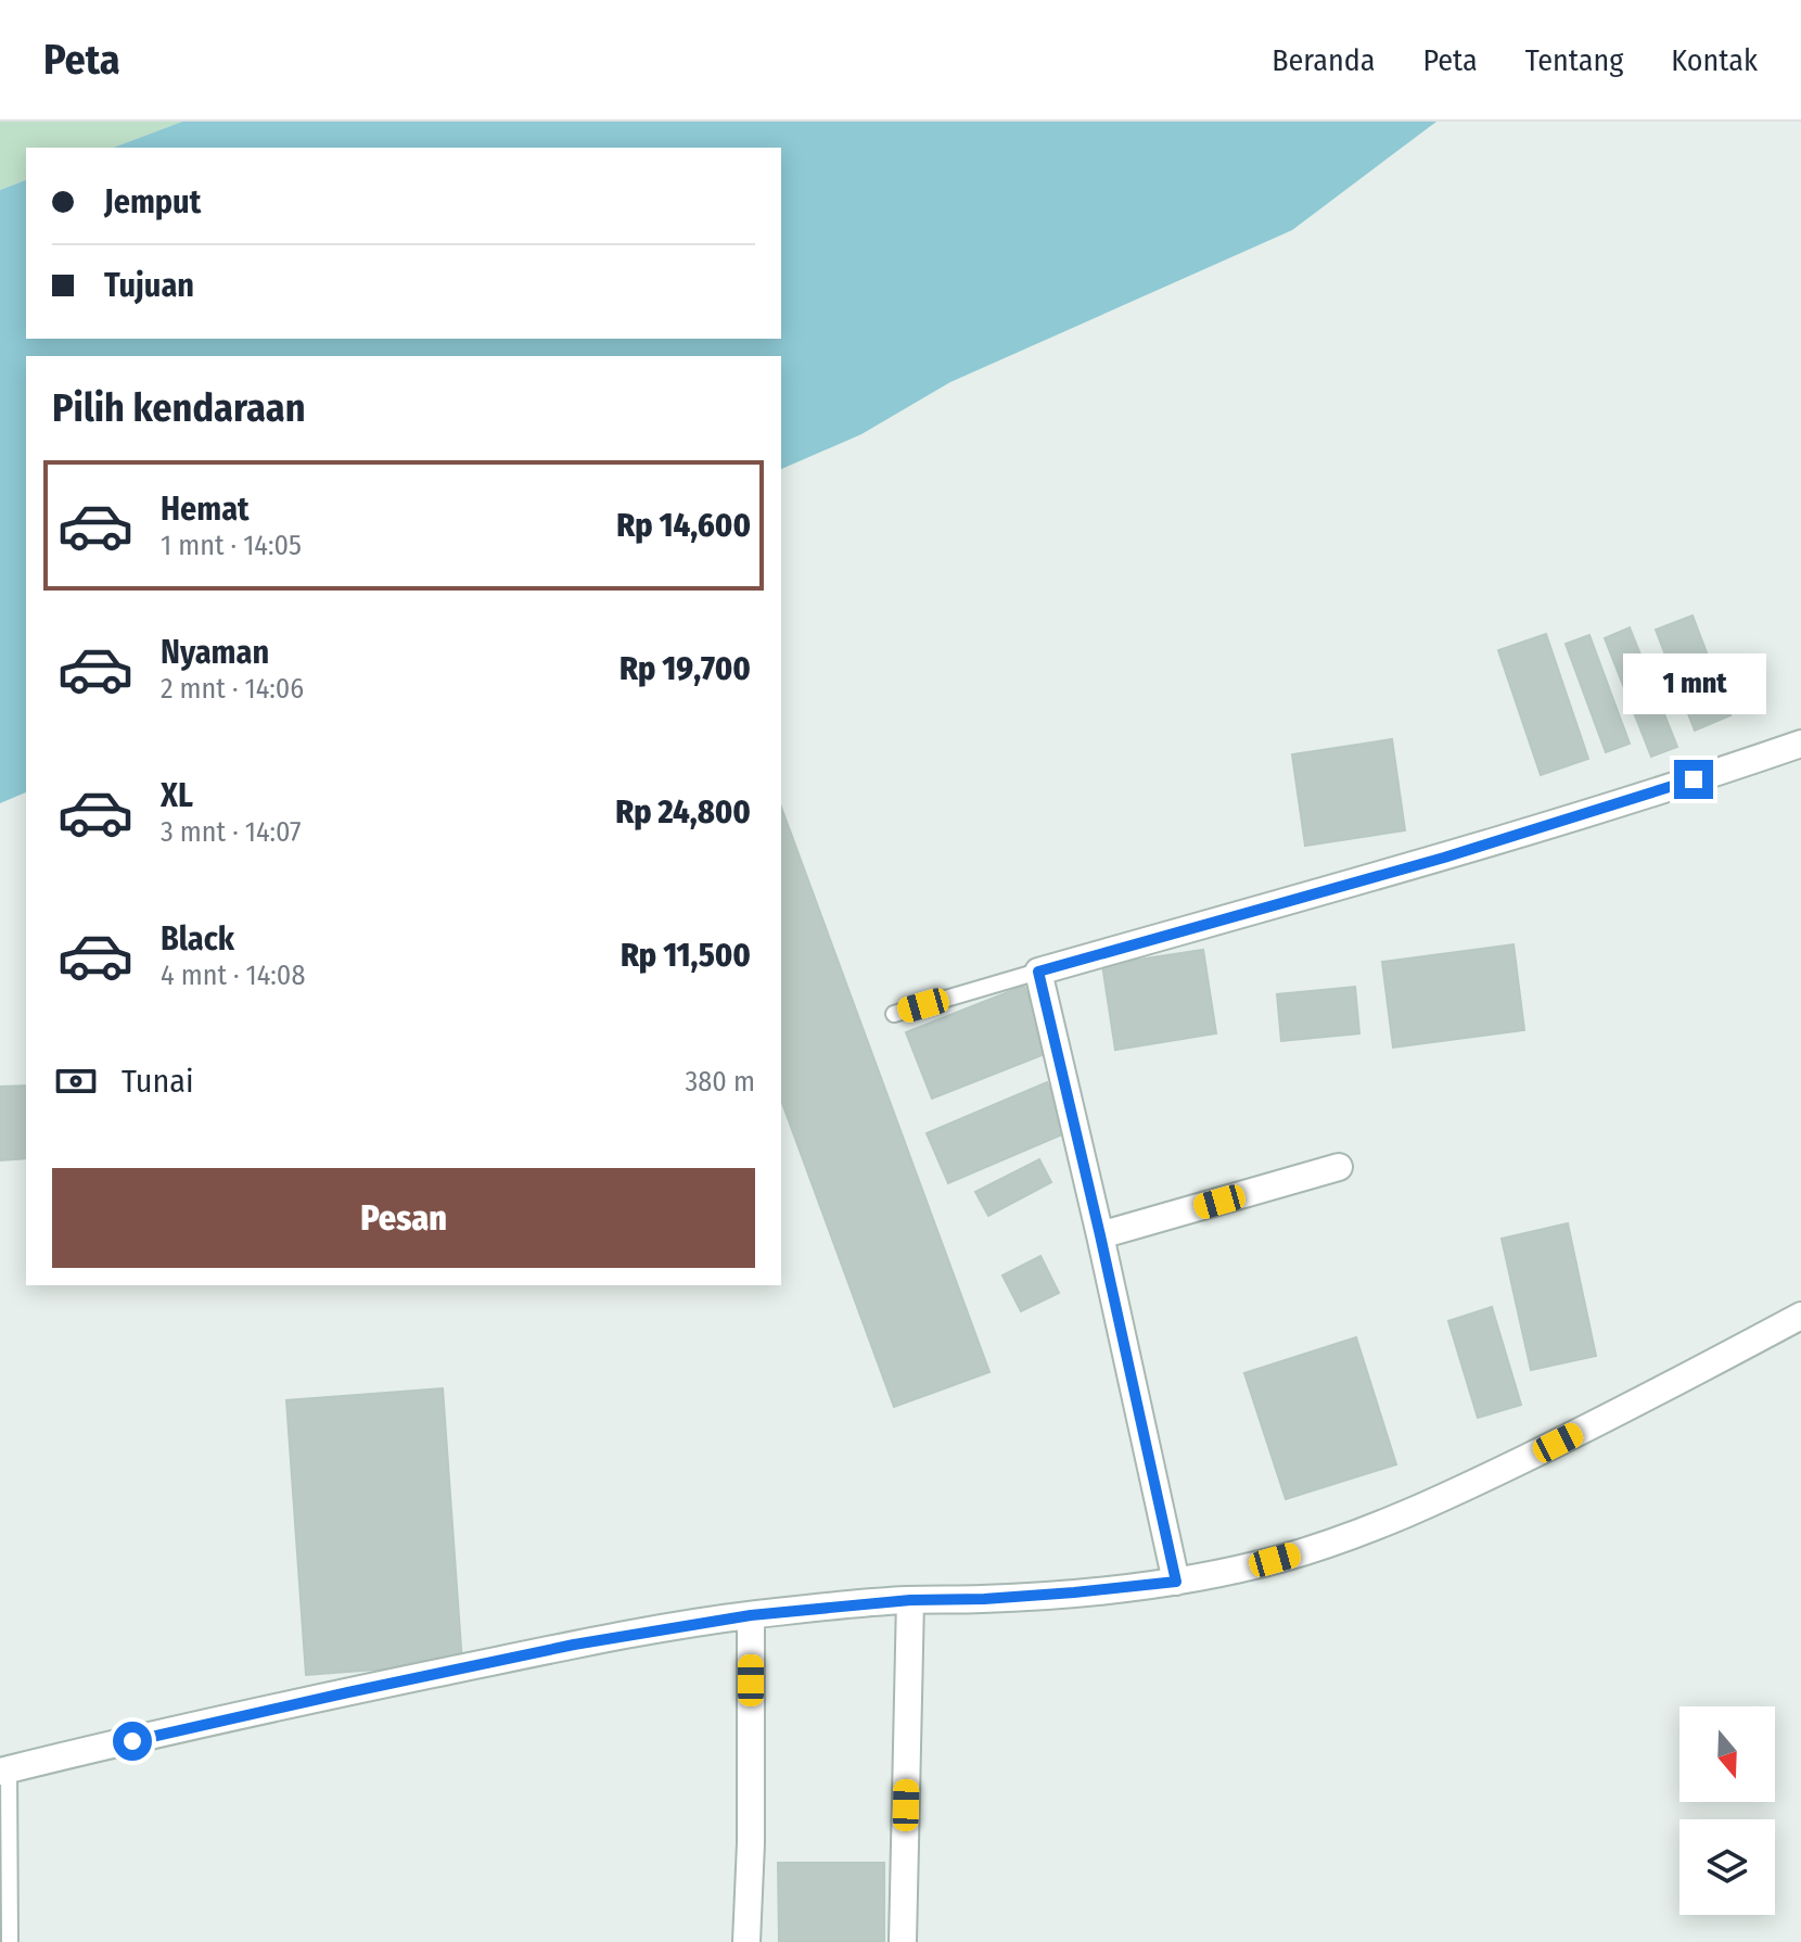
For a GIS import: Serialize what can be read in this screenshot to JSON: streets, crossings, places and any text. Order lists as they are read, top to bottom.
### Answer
{
  "north": "bottom",
  "page": {
    "header": "Peta",
    "nav": [
      "Beranda",
      "Peta",
      "Tentang",
      "Kontak"
    ],
    "banner": ["Jemput", "Tujuan"],
    "heading": "Pilih kendaraan",
    "list": [
      {
        "name": "Hemat",
        "note": "1 mnt · 14:05",
        "value": "Rp 14,600"
      },
      {
        "name": "Nyaman",
        "note": "2 mnt · 14:06",
        "value": "Rp 19,700"
      },
      {
        "name": "XL",
        "note": "3 mnt · 14:07",
        "value": "Rp 24,800"
      },
      {
        "name": "Black",
        "note": "4 mnt · 14:08",
        "value": "Rp 11,500"
      }
    ],
    "bubble": "1 mnt",
    "pay": ["Tunai", "380 m"],
    "buttons": "Pesan"
  }
}
